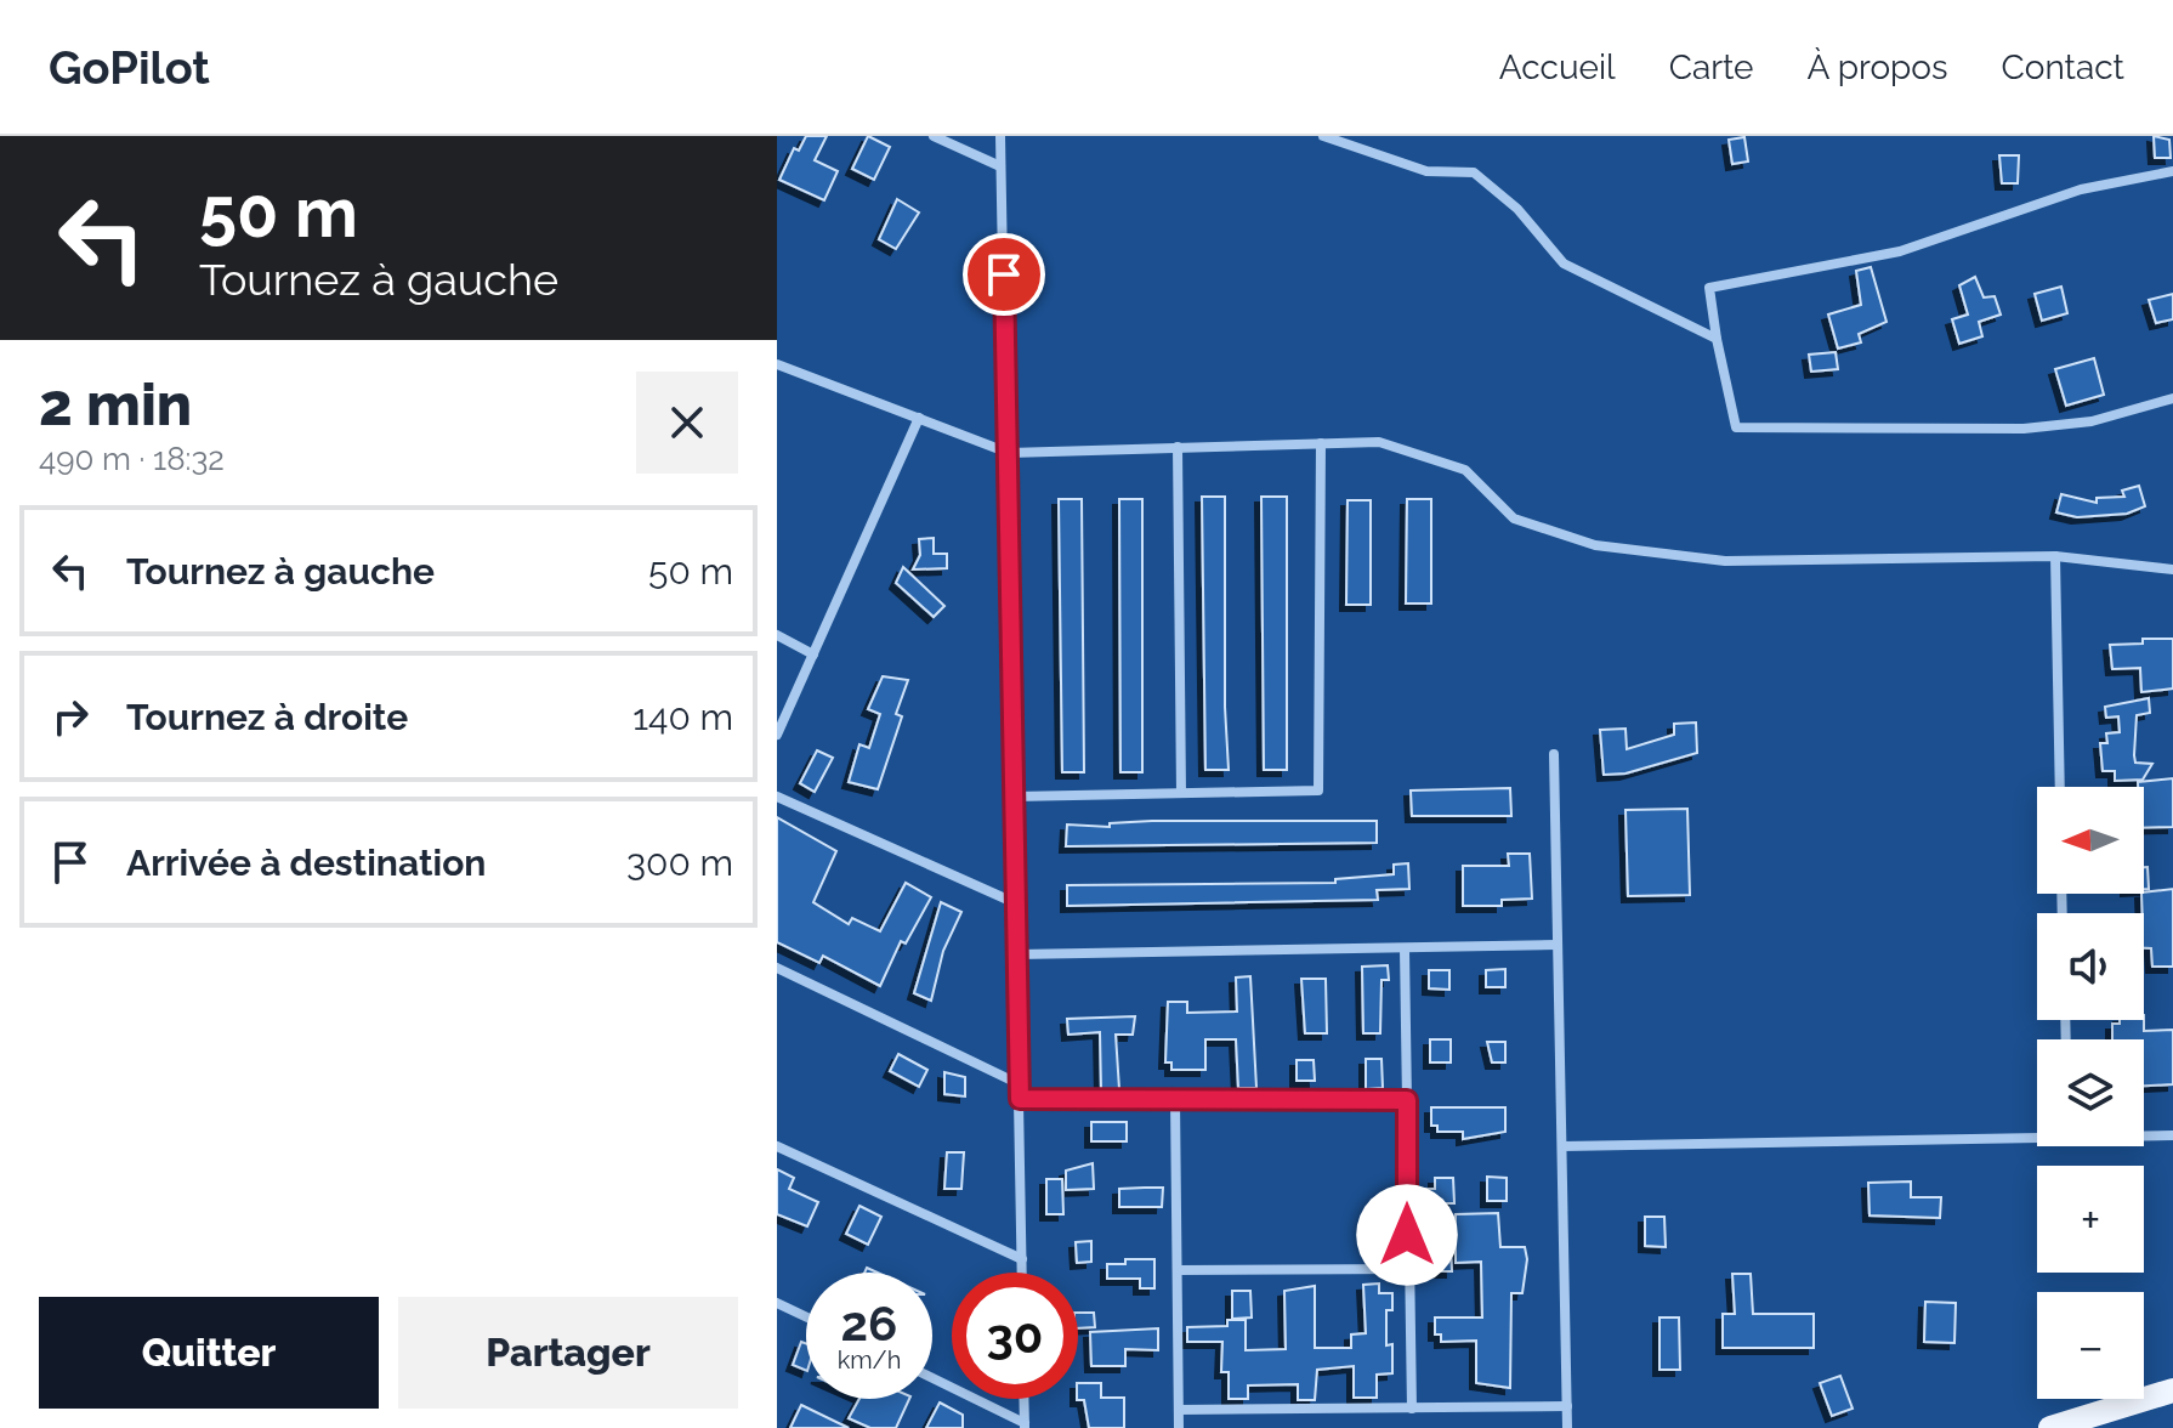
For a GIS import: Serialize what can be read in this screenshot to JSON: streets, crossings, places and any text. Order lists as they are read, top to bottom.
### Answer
{
  "north": "left",
  "page": {
    "header": "GoPilot",
    "nav": [
      "Accueil",
      "Carte",
      "À propos",
      "Contact"
    ],
    "turn": ["50 m", "Tournez à gauche"],
    "heading": ["2 min", "490 m · 18:32"],
    "list": [
      {
        "name": "Tournez à gauche",
        "value": "50 m"
      },
      {
        "name": "Tournez à droite",
        "value": "140 m"
      },
      {
        "name": "Arrivée à destination",
        "value": "300 m"
      }
    ],
    "map_buttons": ["+", "−"],
    "speed": "26 km/h",
    "limit": "30",
    "buttons": ["Quitter", "Partager"]
  }
}
